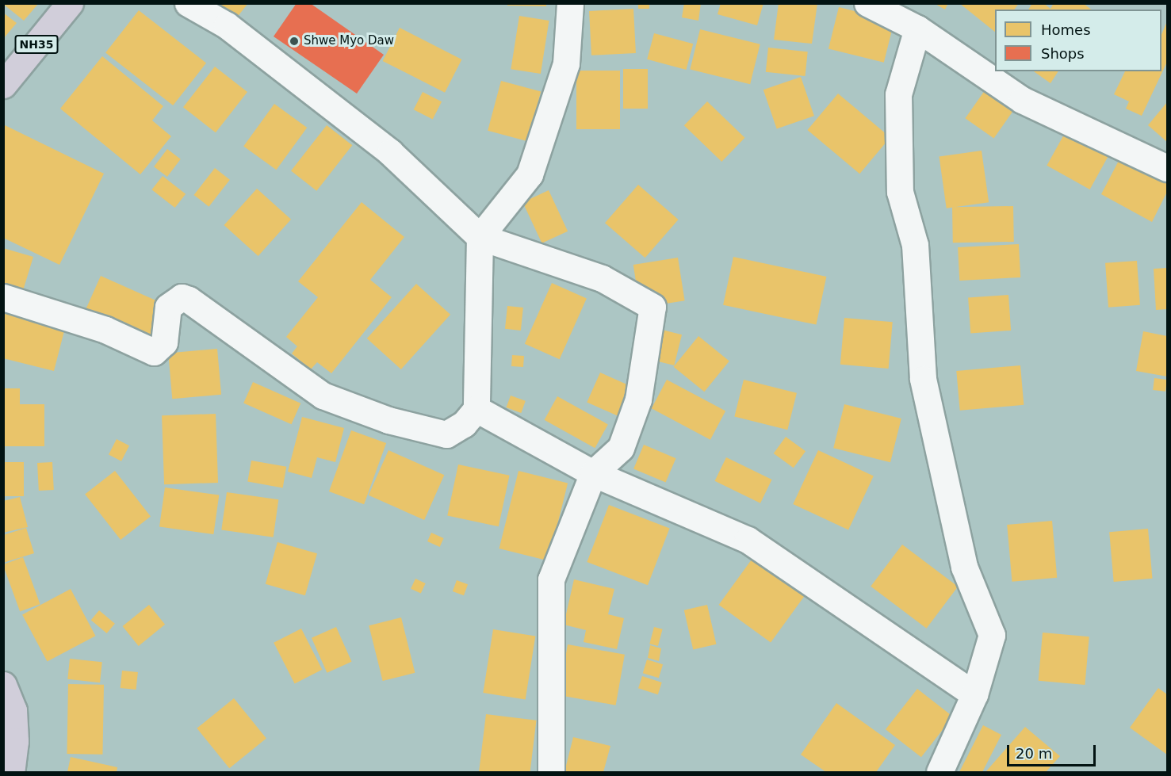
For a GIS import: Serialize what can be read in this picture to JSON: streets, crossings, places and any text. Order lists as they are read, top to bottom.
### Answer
{
  "streets": {
    "highway": ["NH35"]
  },
  "places": ["Shwe Myo Daw"],
  "legend": ["Homes", "Shops"],
  "scale_bar": "20 m"
}
